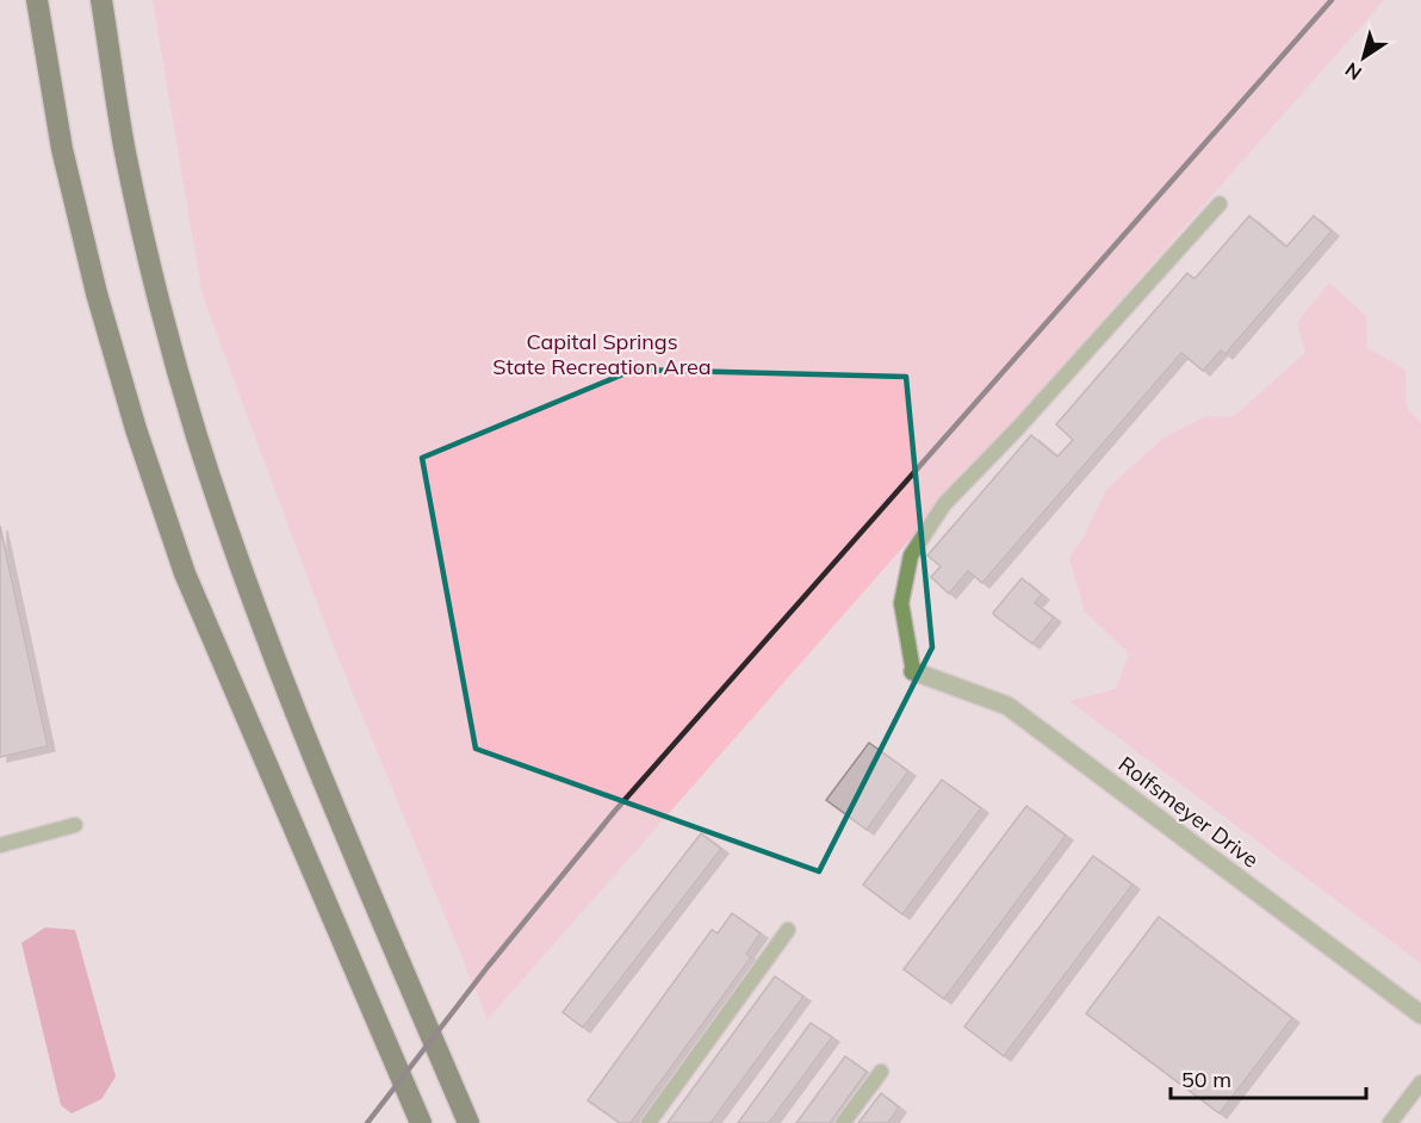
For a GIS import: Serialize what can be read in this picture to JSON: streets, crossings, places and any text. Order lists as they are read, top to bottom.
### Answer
{
  "streets": {
    "street": ["Rolfsmeyer Drive"]
  },
  "parks": ["Capital Springs State Recreation Area"],
  "scale_bar": "50 m",
  "north": "bottom left"
}
